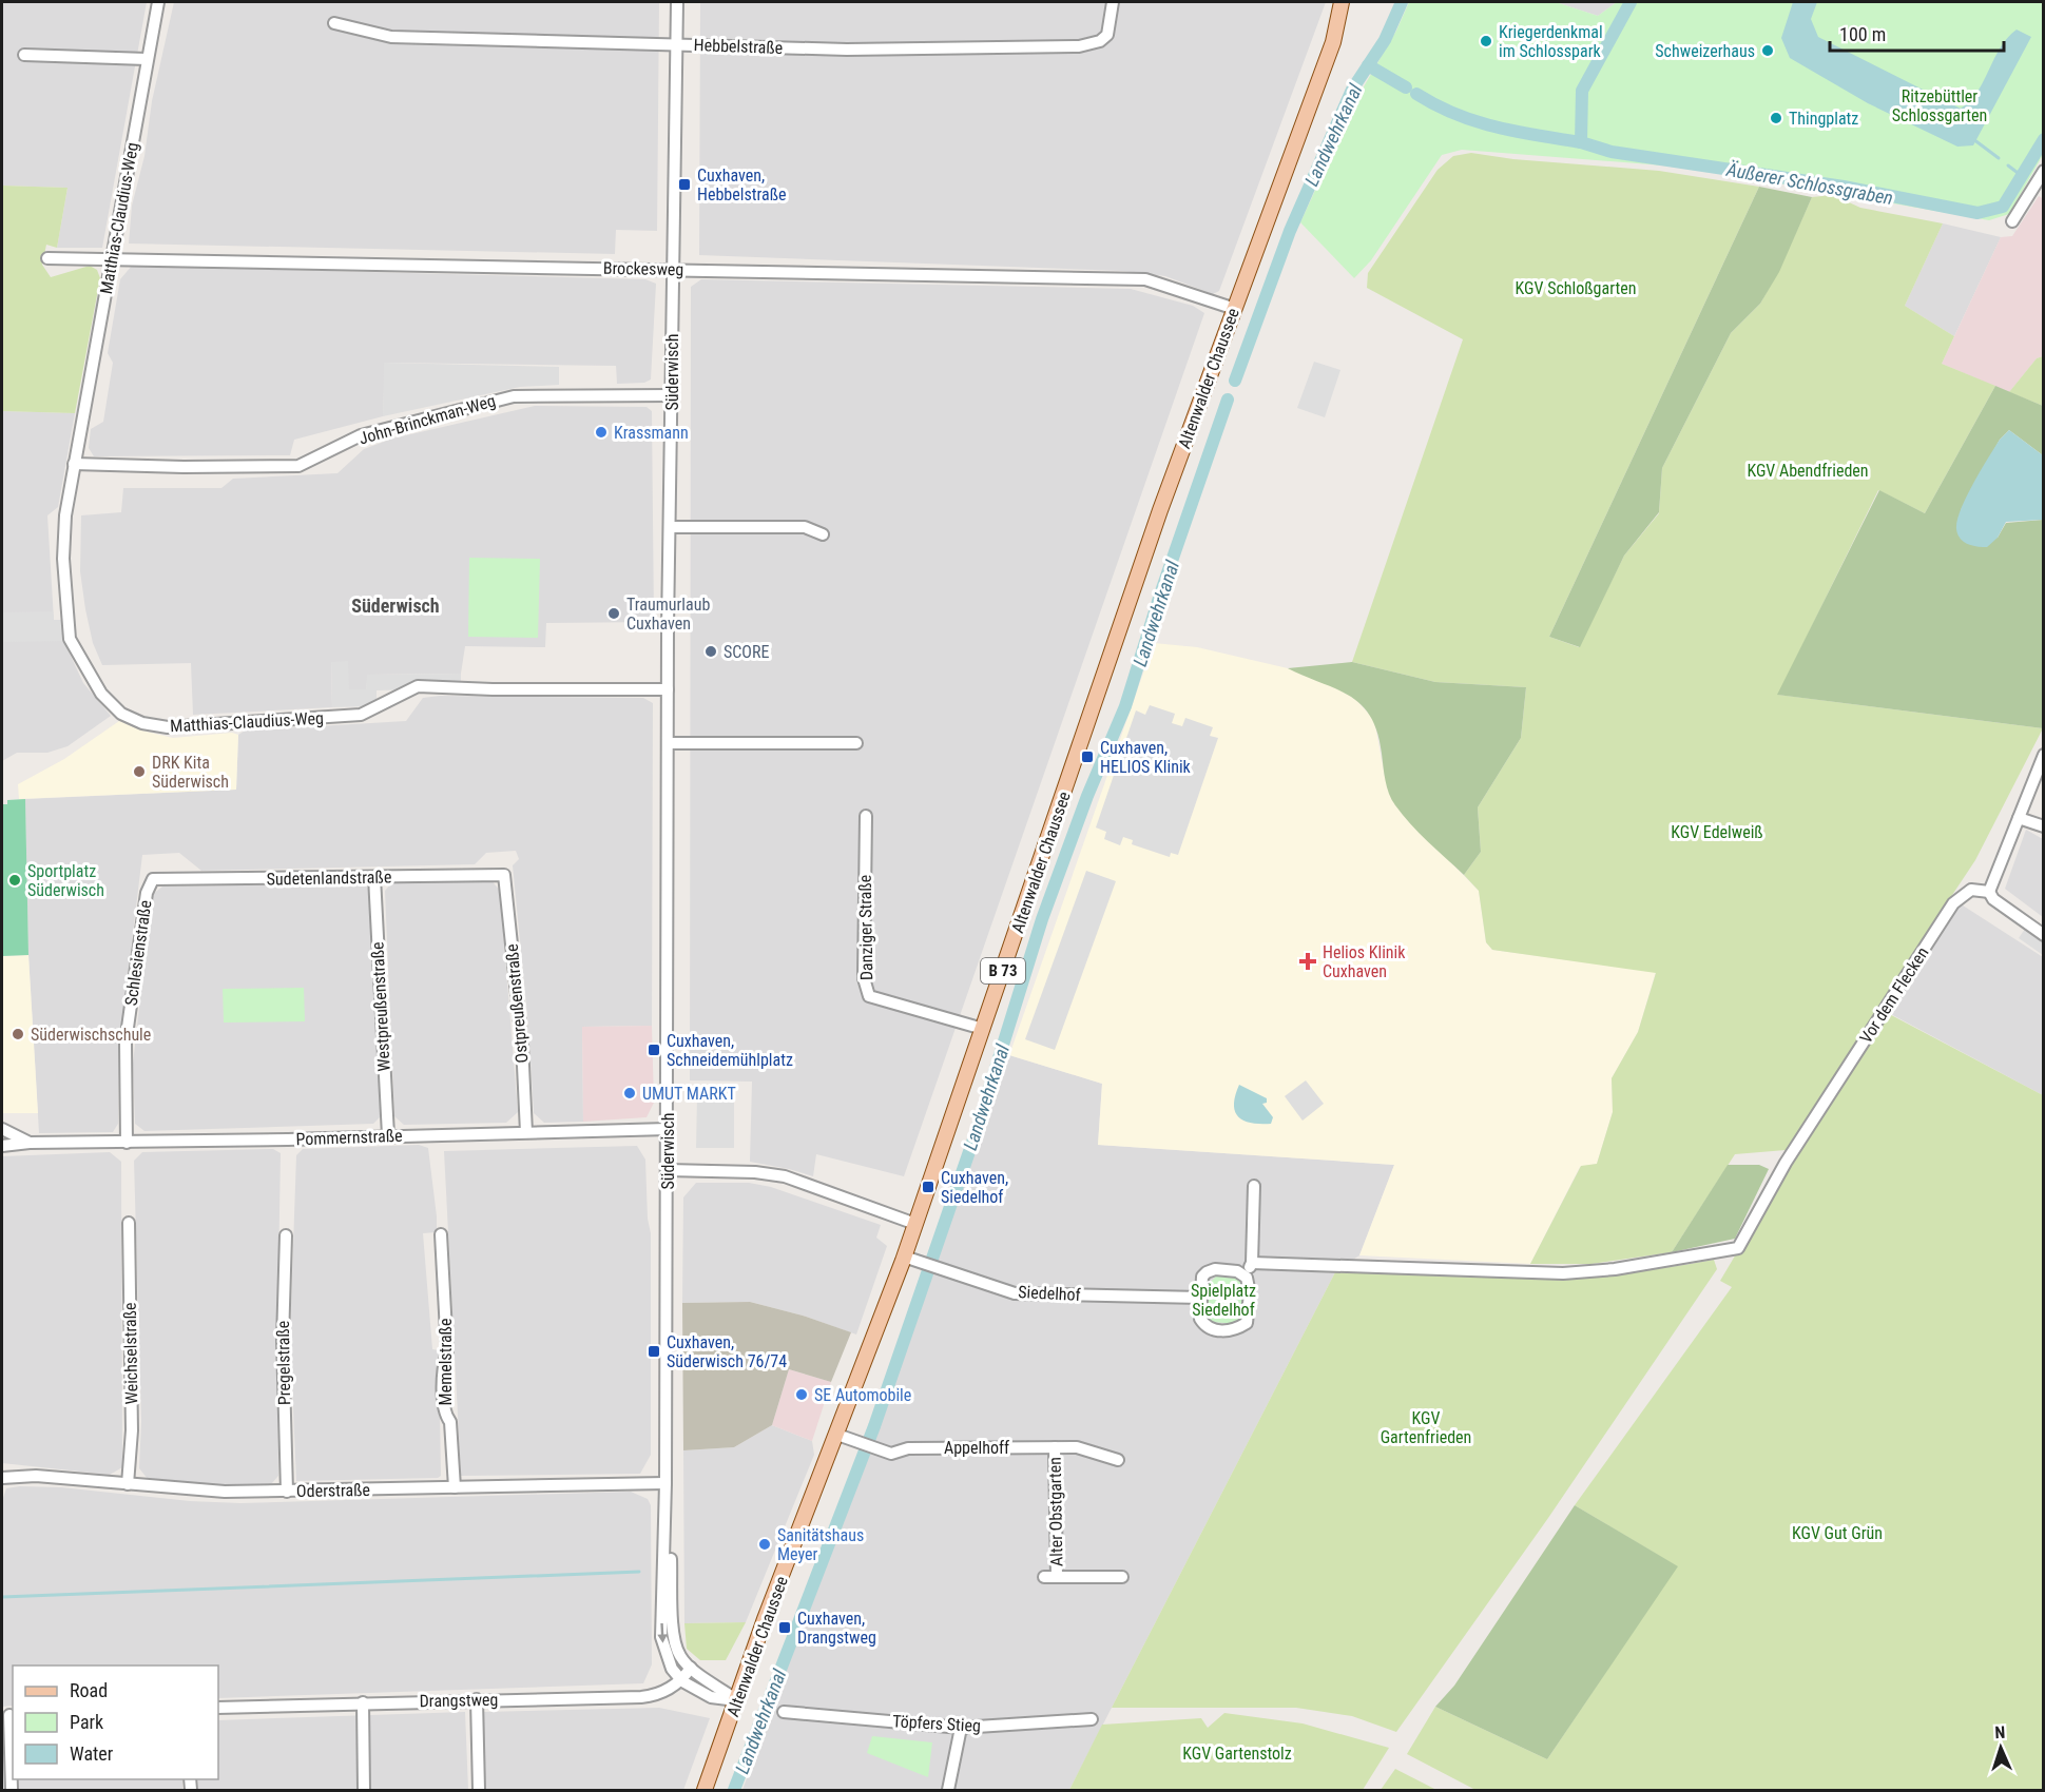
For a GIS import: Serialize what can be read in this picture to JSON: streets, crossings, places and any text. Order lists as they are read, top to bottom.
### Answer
{
  "streets": {
    "main road": ["Altenwalder Chaussee", "B 73"],
    "street": [
      "Hebbelstraße",
      "Matthias-Claudius-Weg",
      "Brockesweg",
      "Süderwisch",
      "John-Brinckman-Weg",
      "Sudetenlandstraße",
      "Danziger Straße",
      "Schlesienstraße",
      "Vor dem Flecken",
      "Ostpreußenstraße",
      "Westpreußenstraße",
      "Pommernstraße",
      "Siedelhof",
      "Weichselstraße",
      "Memelstraße",
      "Pregelstraße",
      "Appelhoff",
      "Oderstraße",
      "Alter Obstgarten",
      "Drangstweg",
      "Töpfers Stieg"
    ]
  },
  "crossings": [
    ["Hebbelstraße", "Süderwisch"],
    ["Matthias-Claudius-Weg", "Brockesweg"],
    ["Matthias-Claudius-Weg", "Süderwisch"],
    ["Matthias-Claudius-Weg", "John-Brinckman-Weg"],
    ["Brockesweg", "Süderwisch"],
    ["Brockesweg", "Altenwalder Chaussee"],
    ["Süderwisch", "Altenwalder Chaussee"],
    ["Süderwisch", "John-Brinckman-Weg"],
    ["Süderwisch", "Pommernstraße"],
    ["Süderwisch", "Oderstraße"],
    ["Süderwisch", "Drangstweg"],
    ["Altenwalder Chaussee", "Danziger Straße"],
    ["Altenwalder Chaussee", "Siedelhof"],
    ["Altenwalder Chaussee", "Appelhoff"],
    ["Sudetenlandstraße", "Schlesienstraße"],
    ["Sudetenlandstraße", "Ostpreußenstraße"],
    ["Sudetenlandstraße", "Westpreußenstraße"],
    ["Schlesienstraße", "Pommernstraße"],
    ["Ostpreußenstraße", "Pommernstraße"],
    ["Westpreußenstraße", "Pommernstraße"],
    ["Weichselstraße", "Oderstraße"],
    ["Memelstraße", "Oderstraße"],
    ["Pregelstraße", "Oderstraße"],
    ["Appelhoff", "Alter Obstgarten"]
  ],
  "districts": ["Süderwisch"],
  "water": ["Landwehrkanal", "Äußerer Schlossgraben"],
  "parks": [
    "Ritzebüttler Schlossgarten",
    "KGV Schloßgarten",
    "KGV Abendfrieden",
    "KGV Edelweiß",
    "Spielplatz Siedelhof",
    "KGV Gartenfrieden",
    "KGV Gut Grün",
    "KGV Gartenstolz"
  ],
  "places": {
    "other": [
      "Kriegerdenkmal im Schlosspark",
      "Schweizerhaus",
      "Thingplatz",
      "Krassmann",
      "Traumurlaub Cuxhaven",
      "SCORE",
      "DRK Kita Süderwisch",
      "Sportplatz Süderwisch",
      "Süderwischschule",
      "UMUT MARKT",
      "SE Automobile",
      "Sanitätshaus Meyer"
    ],
    "transit": [
      "Cuxhaven, Hebbelstraße",
      "Cuxhaven, HELIOS Klinik",
      "Cuxhaven, Schneidemühlplatz",
      "Cuxhaven, Siedelhof",
      "Cuxhaven, Süderwisch 76/74",
      "Cuxhaven, Drangstweg"
    ],
    "health": ["Helios Klinik Cuxhaven"]
  },
  "legend": ["Road", "Park", "Water"],
  "scale_bar": "100 m",
  "north": "top"
}
